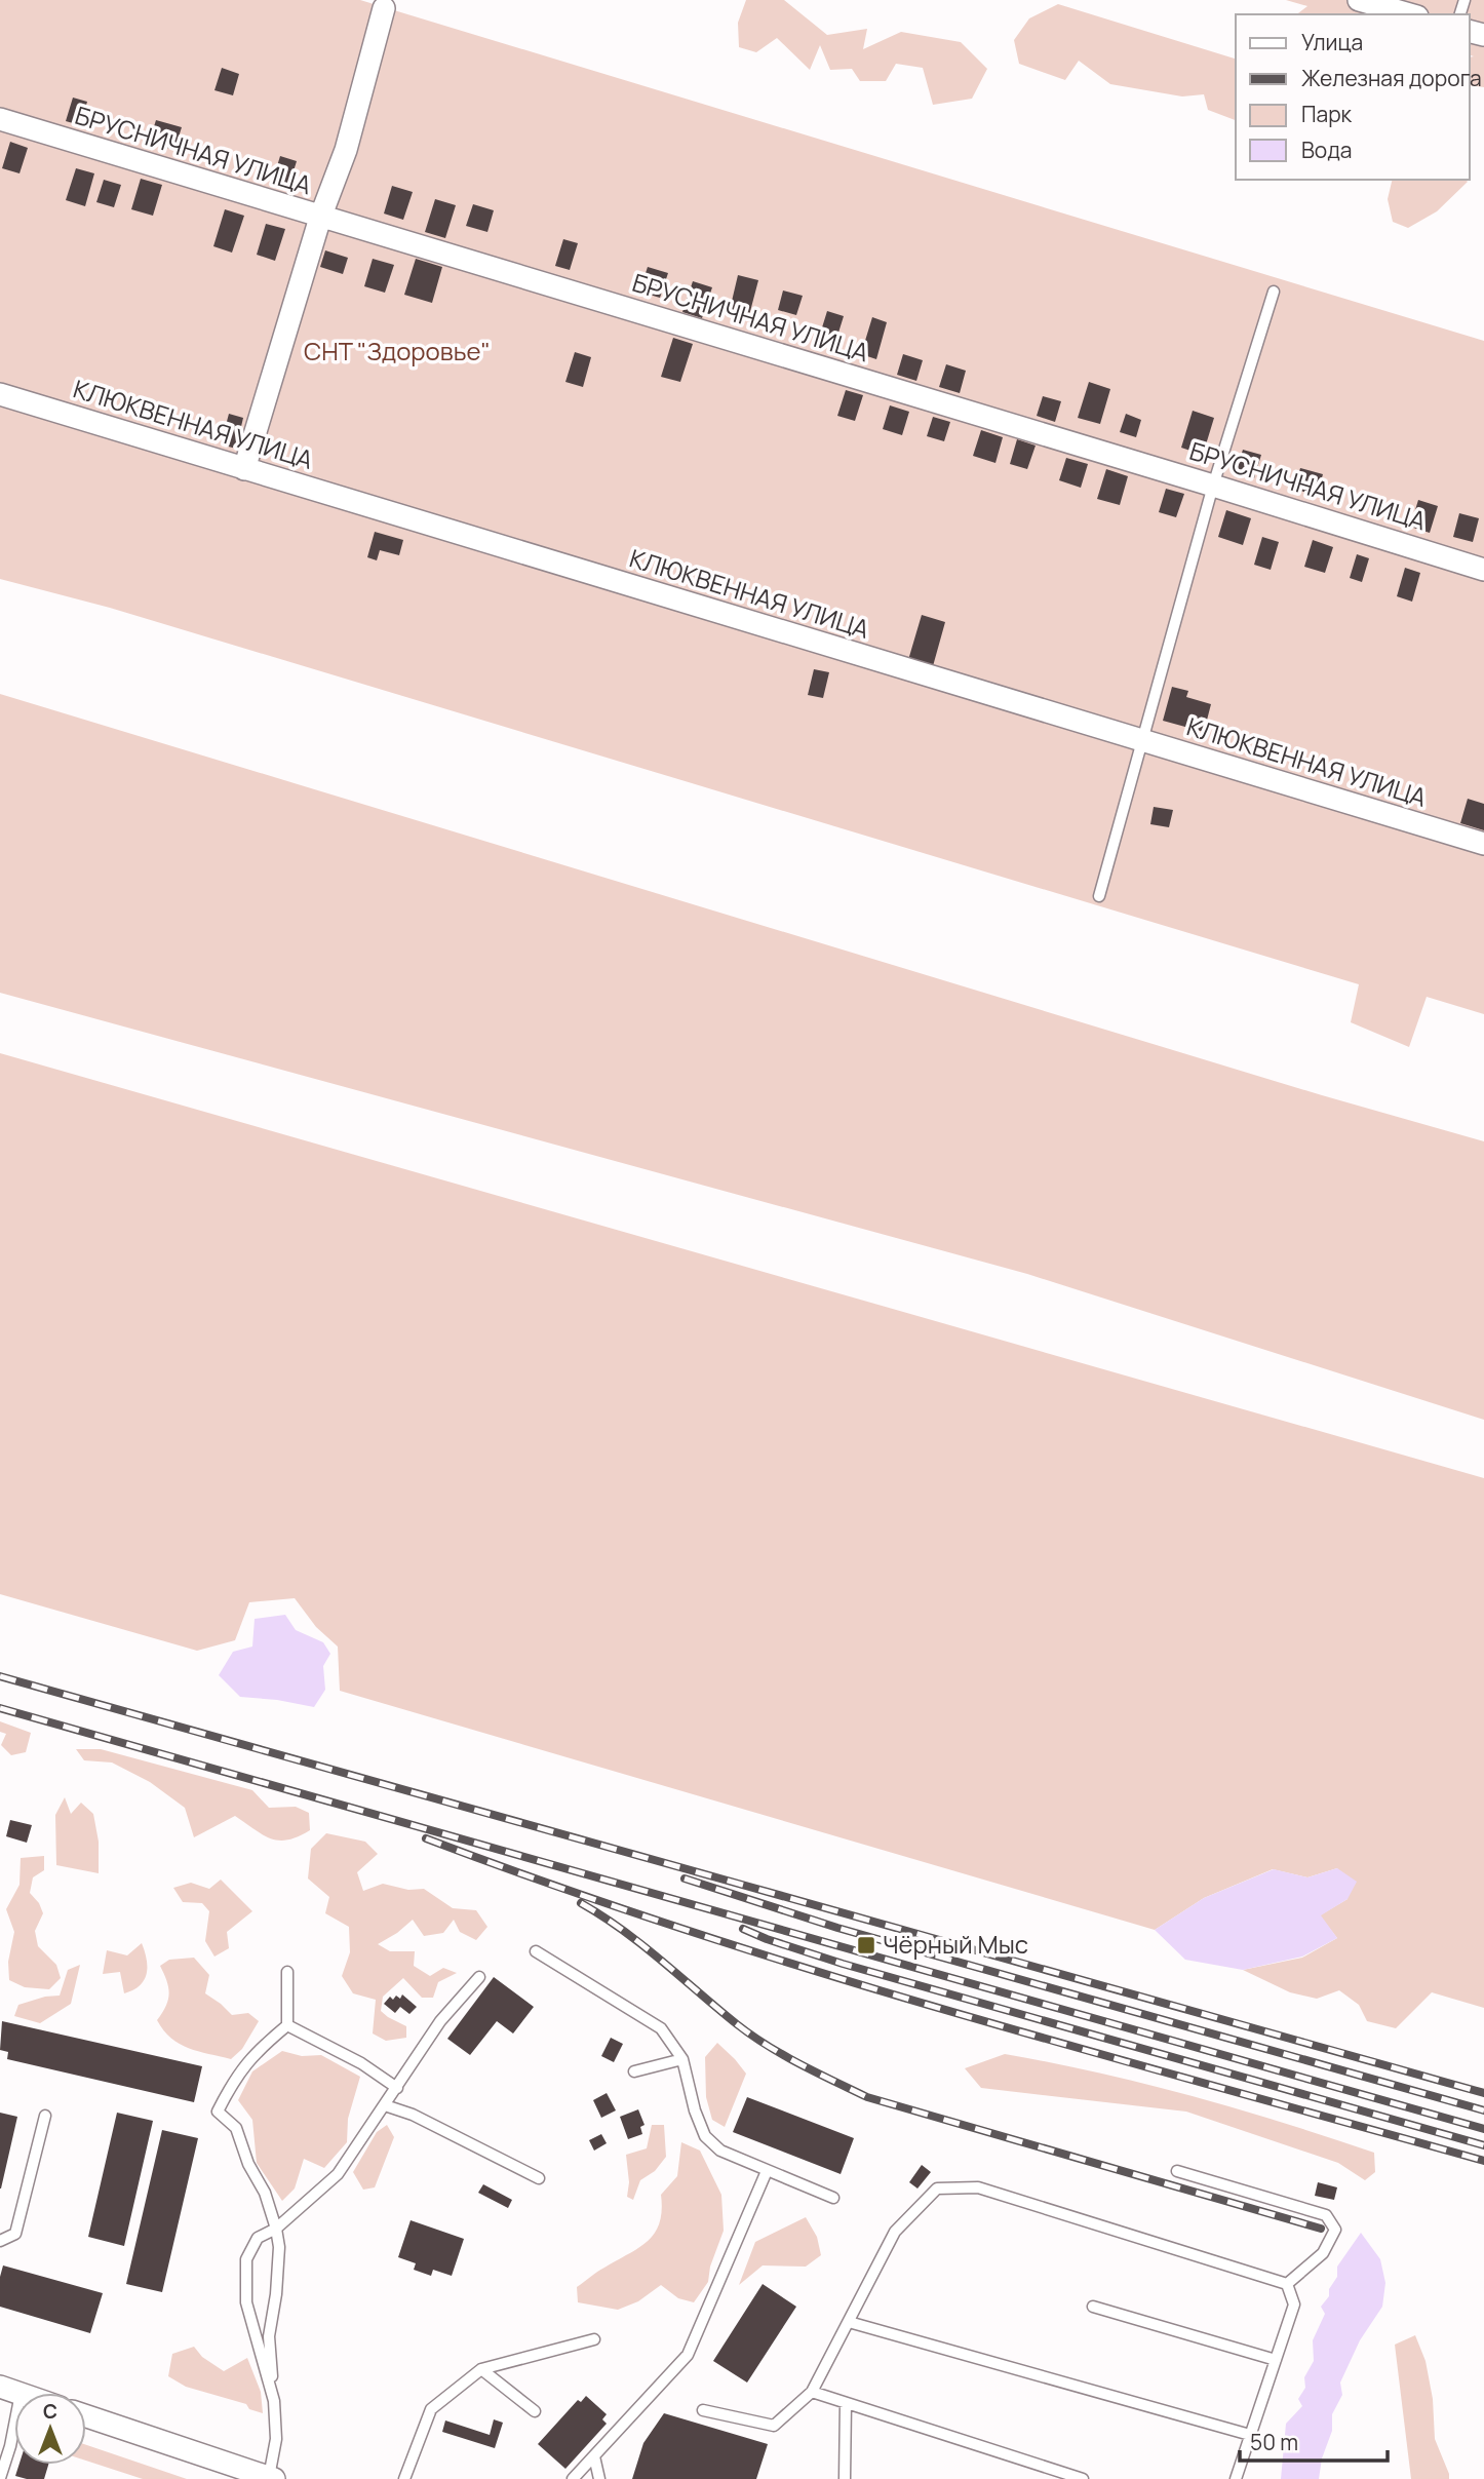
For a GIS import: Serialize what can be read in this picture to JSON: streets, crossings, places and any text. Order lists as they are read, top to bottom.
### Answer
{
  "streets": {
    "street": ["БРУСНИЧНАЯ УЛИЦА", "КЛЮКВЕННАЯ УЛИЦА"]
  },
  "parks": ["СНТ \"Здоровье\""],
  "places": {
    "transit": ["Чёрный Мыс"]
  },
  "legend": [
    "Улица",
    "Железная дорога",
    "Парк",
    "Вода"
  ],
  "scale_bar": "50 m",
  "north": "top"
}
